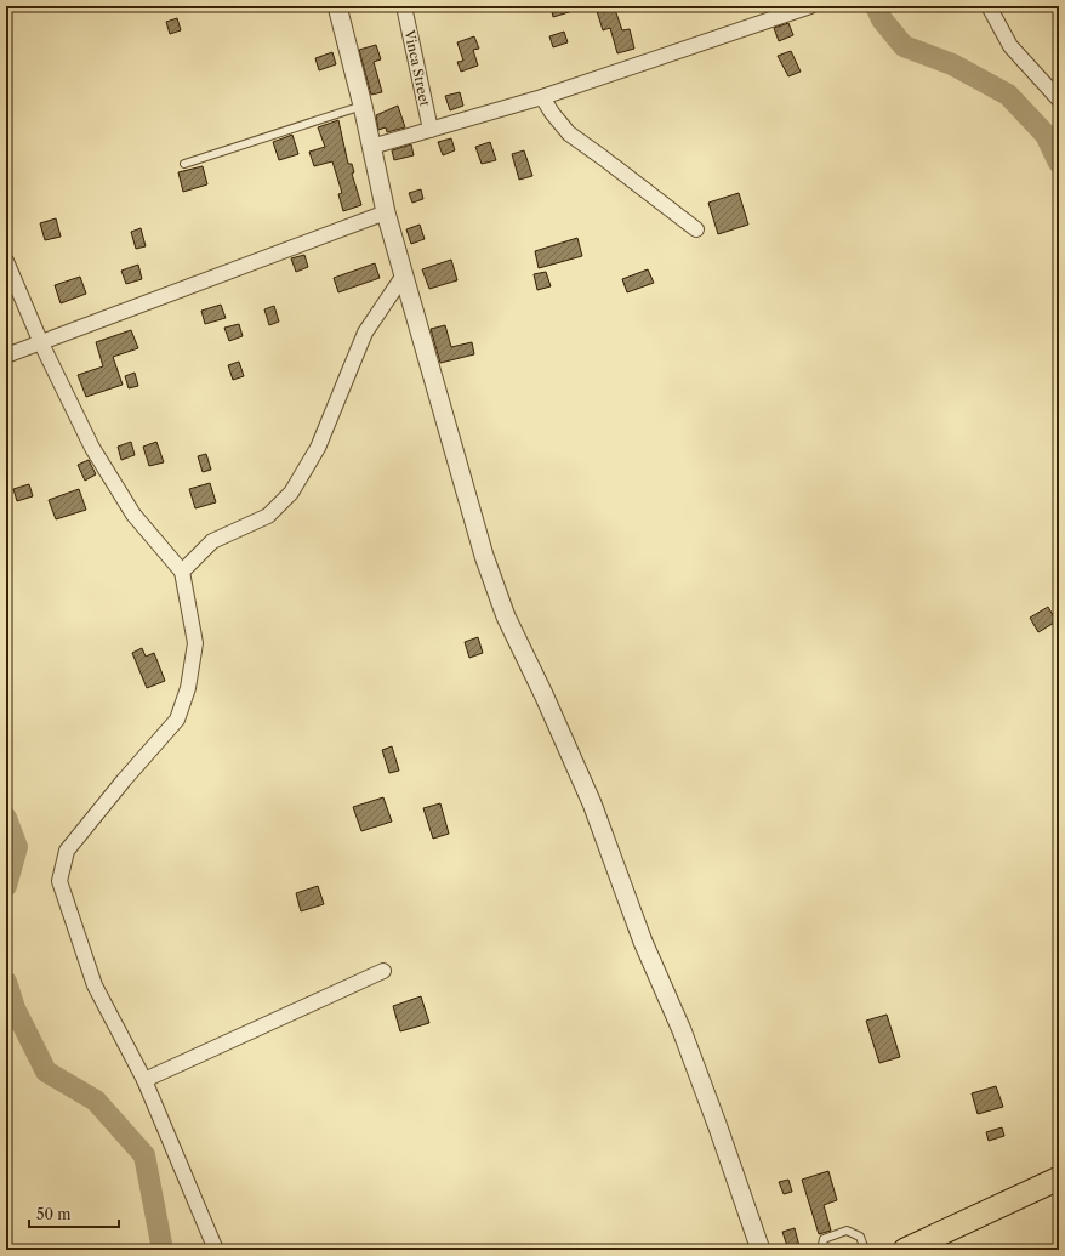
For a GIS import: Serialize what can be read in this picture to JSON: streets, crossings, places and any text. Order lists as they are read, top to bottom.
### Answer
{
  "streets": {
    "street": ["Vinca Street"]
  },
  "scale_bar": "50 m"
}
